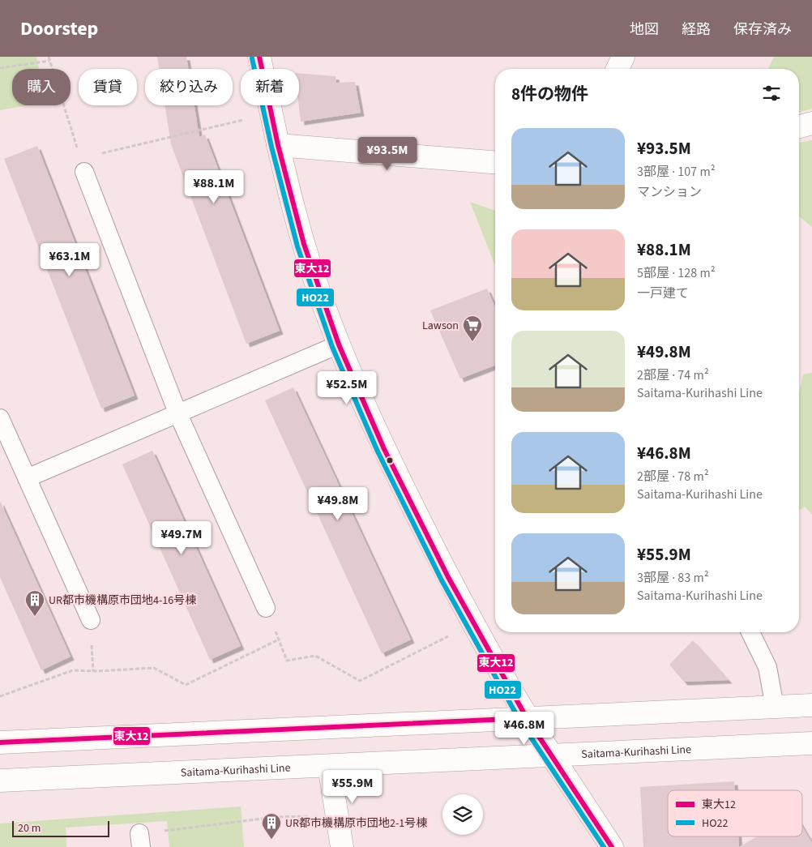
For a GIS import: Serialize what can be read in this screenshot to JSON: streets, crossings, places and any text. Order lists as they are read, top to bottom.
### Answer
{
  "streets": {
    "main road": ["Saitama-Kurihashi Line"]
  },
  "places": {
    "supermarket": ["Lawson"],
    "building": ["UR都市機構原市団地4-16号棟", "UR都市機構原市団地2-1号棟"]
  },
  "lines": ["transit line 東大12", "transit line HO22"],
  "legend": ["東大12", "HO22"],
  "scale_bar": "20 m",
  "page": {
    "header": "Doorstep",
    "nav": ["地図", "経路", "保存済み"],
    "chip": [
      "購入",
      "賃貸",
      "絞り込み",
      "新着"
    ],
    "heading": "8件の物件",
    "list": [
      {
        "name": "¥93.5M",
        "note": "3部屋 · 107 m² · マンション"
      },
      {
        "name": "¥88.1M",
        "note": "5部屋 · 128 m² · 一戸建て"
      },
      {
        "name": "¥49.8M",
        "note": "2部屋 · 74 m² · Saitama-Kurihashi Line"
      },
      {
        "name": "¥46.8M",
        "note": "2部屋 · 78 m² · Saitama-Kurihashi Line"
      },
      {
        "name": "¥55.9M",
        "note": "3部屋 · 83 m² · Saitama-Kurihashi Line"
      }
    ],
    "price": [
      "¥93.5M",
      "¥88.1M",
      "¥63.1M",
      "¥52.5M",
      "¥49.8M",
      "¥49.7M",
      "¥46.8M",
      "¥55.9M"
    ],
    "scale": "20 m"
  }
}
